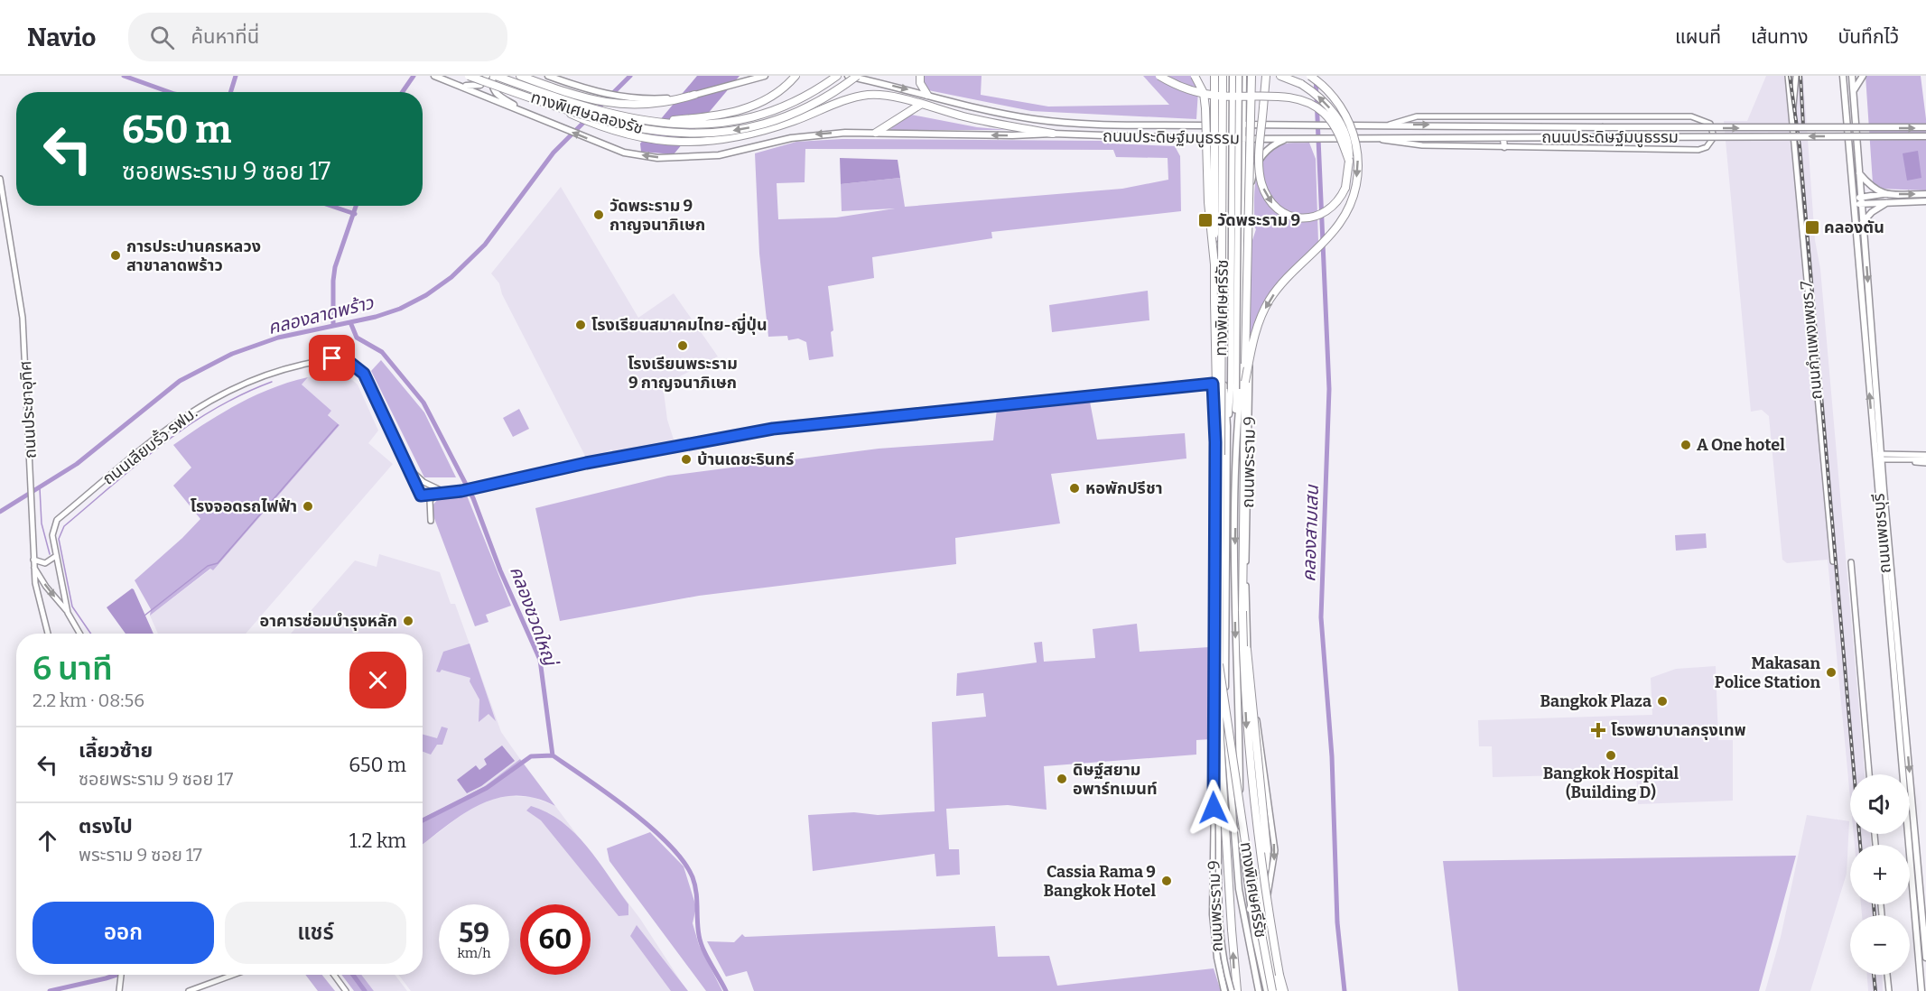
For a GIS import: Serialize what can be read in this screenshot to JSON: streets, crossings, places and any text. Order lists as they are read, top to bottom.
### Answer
{
  "streets": {
    "highway": ["ทางพิเศษฉลองรัช", "ทางพิเศษศรีรัช"],
    "main road": ["ถนนประดิษฐ์มนูธรรม", "ถนนพระราม 9", "ถนนเพชรบุรี"],
    "street": ["ถนนกำแพงเพชร 7", "ถนนประชาอุทิศ", "ถนนเลียบรั้ว รฟม."]
  },
  "crossings": [
    ["ถนนประดิษฐ์มนูธรรม", "ถนนพระราม 9"]
  ],
  "water": ["คลองลาดพร้าว", "คลองสามเสน", "คลองชวดใหญ่"],
  "places": {
    "other": [
      "วัดพระราม 9 กาญจนาภิเษก",
      "การประปานครหลวง สาขาลาดพร้าว",
      "โรงเรียนสมาคมไทย-ญี่ปุ่น",
      "โรงเรียนพระราม 9 กาญจนาภิเษก",
      "A One hotel",
      "บ้านเดชะรินทร์",
      "หอพักปรีชา",
      "โรงจอดรถไฟฟ้า",
      "อาคารซ่อมบำรุงหลัก",
      "Makasan Police Station",
      "Bangkok Plaza",
      "Bangkok Hospital (Building D)",
      "ดิษฐ์สยาม อพาร์ทเมนท์",
      "Cassia Rama 9 Bangkok Hotel"
    ],
    "transit": ["วัดพระราม 9", "คลองตัน"],
    "health": ["โรงพยาบาลกรุงเทพ"]
  },
  "page": {
    "header": "Navio",
    "search": "ค้นหาที่นี่",
    "nav": ["แผนที่", "เส้นทาง", "บันทึกไว้"],
    "turn": ["650 m", "ซอยพระราม 9 ซอย 17"],
    "heading": ["6 นาที", "2.2 km · 08:56"],
    "list": [
      {
        "name": "เลี้ยวซ้าย",
        "note": "ซอยพระราม 9 ซอย 17",
        "value": "650 m"
      },
      {
        "name": "ตรงไป",
        "note": "พระราม 9 ซอย 17",
        "value": "1.2 km"
      }
    ],
    "map_buttons": ["+", "−"],
    "buttons": ["ออก", "แชร์"],
    "speed": "59 km/h",
    "limit": "60"
  }
}
